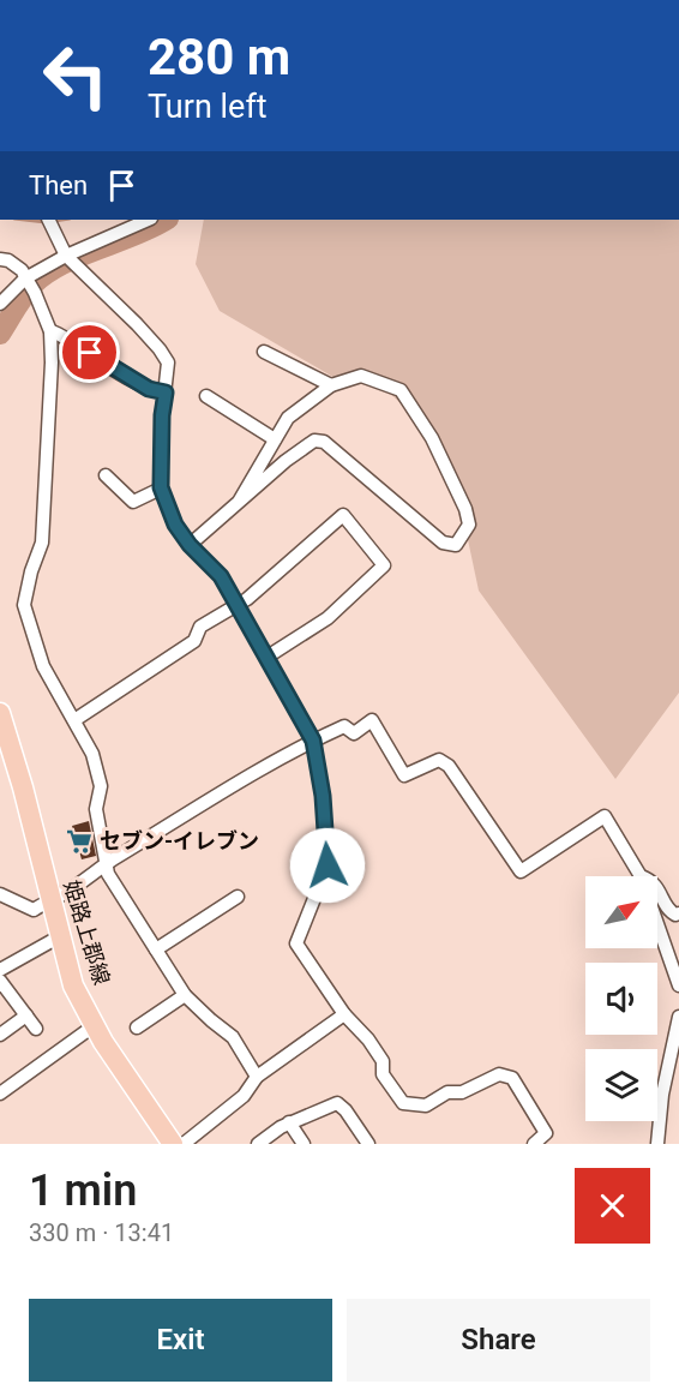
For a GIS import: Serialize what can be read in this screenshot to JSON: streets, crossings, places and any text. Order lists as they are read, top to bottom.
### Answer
{
  "streets": {
    "main road": ["姫路上郡線"]
  },
  "places": {
    "supermarket": ["セブン-イレブン"]
  },
  "north": "top right",
  "page": {
    "turn": ["280 m", "Turn left"],
    "then": "Then",
    "heading": ["1 min", "330 m · 13:41"],
    "buttons": ["Exit", "Share"]
  }
}
